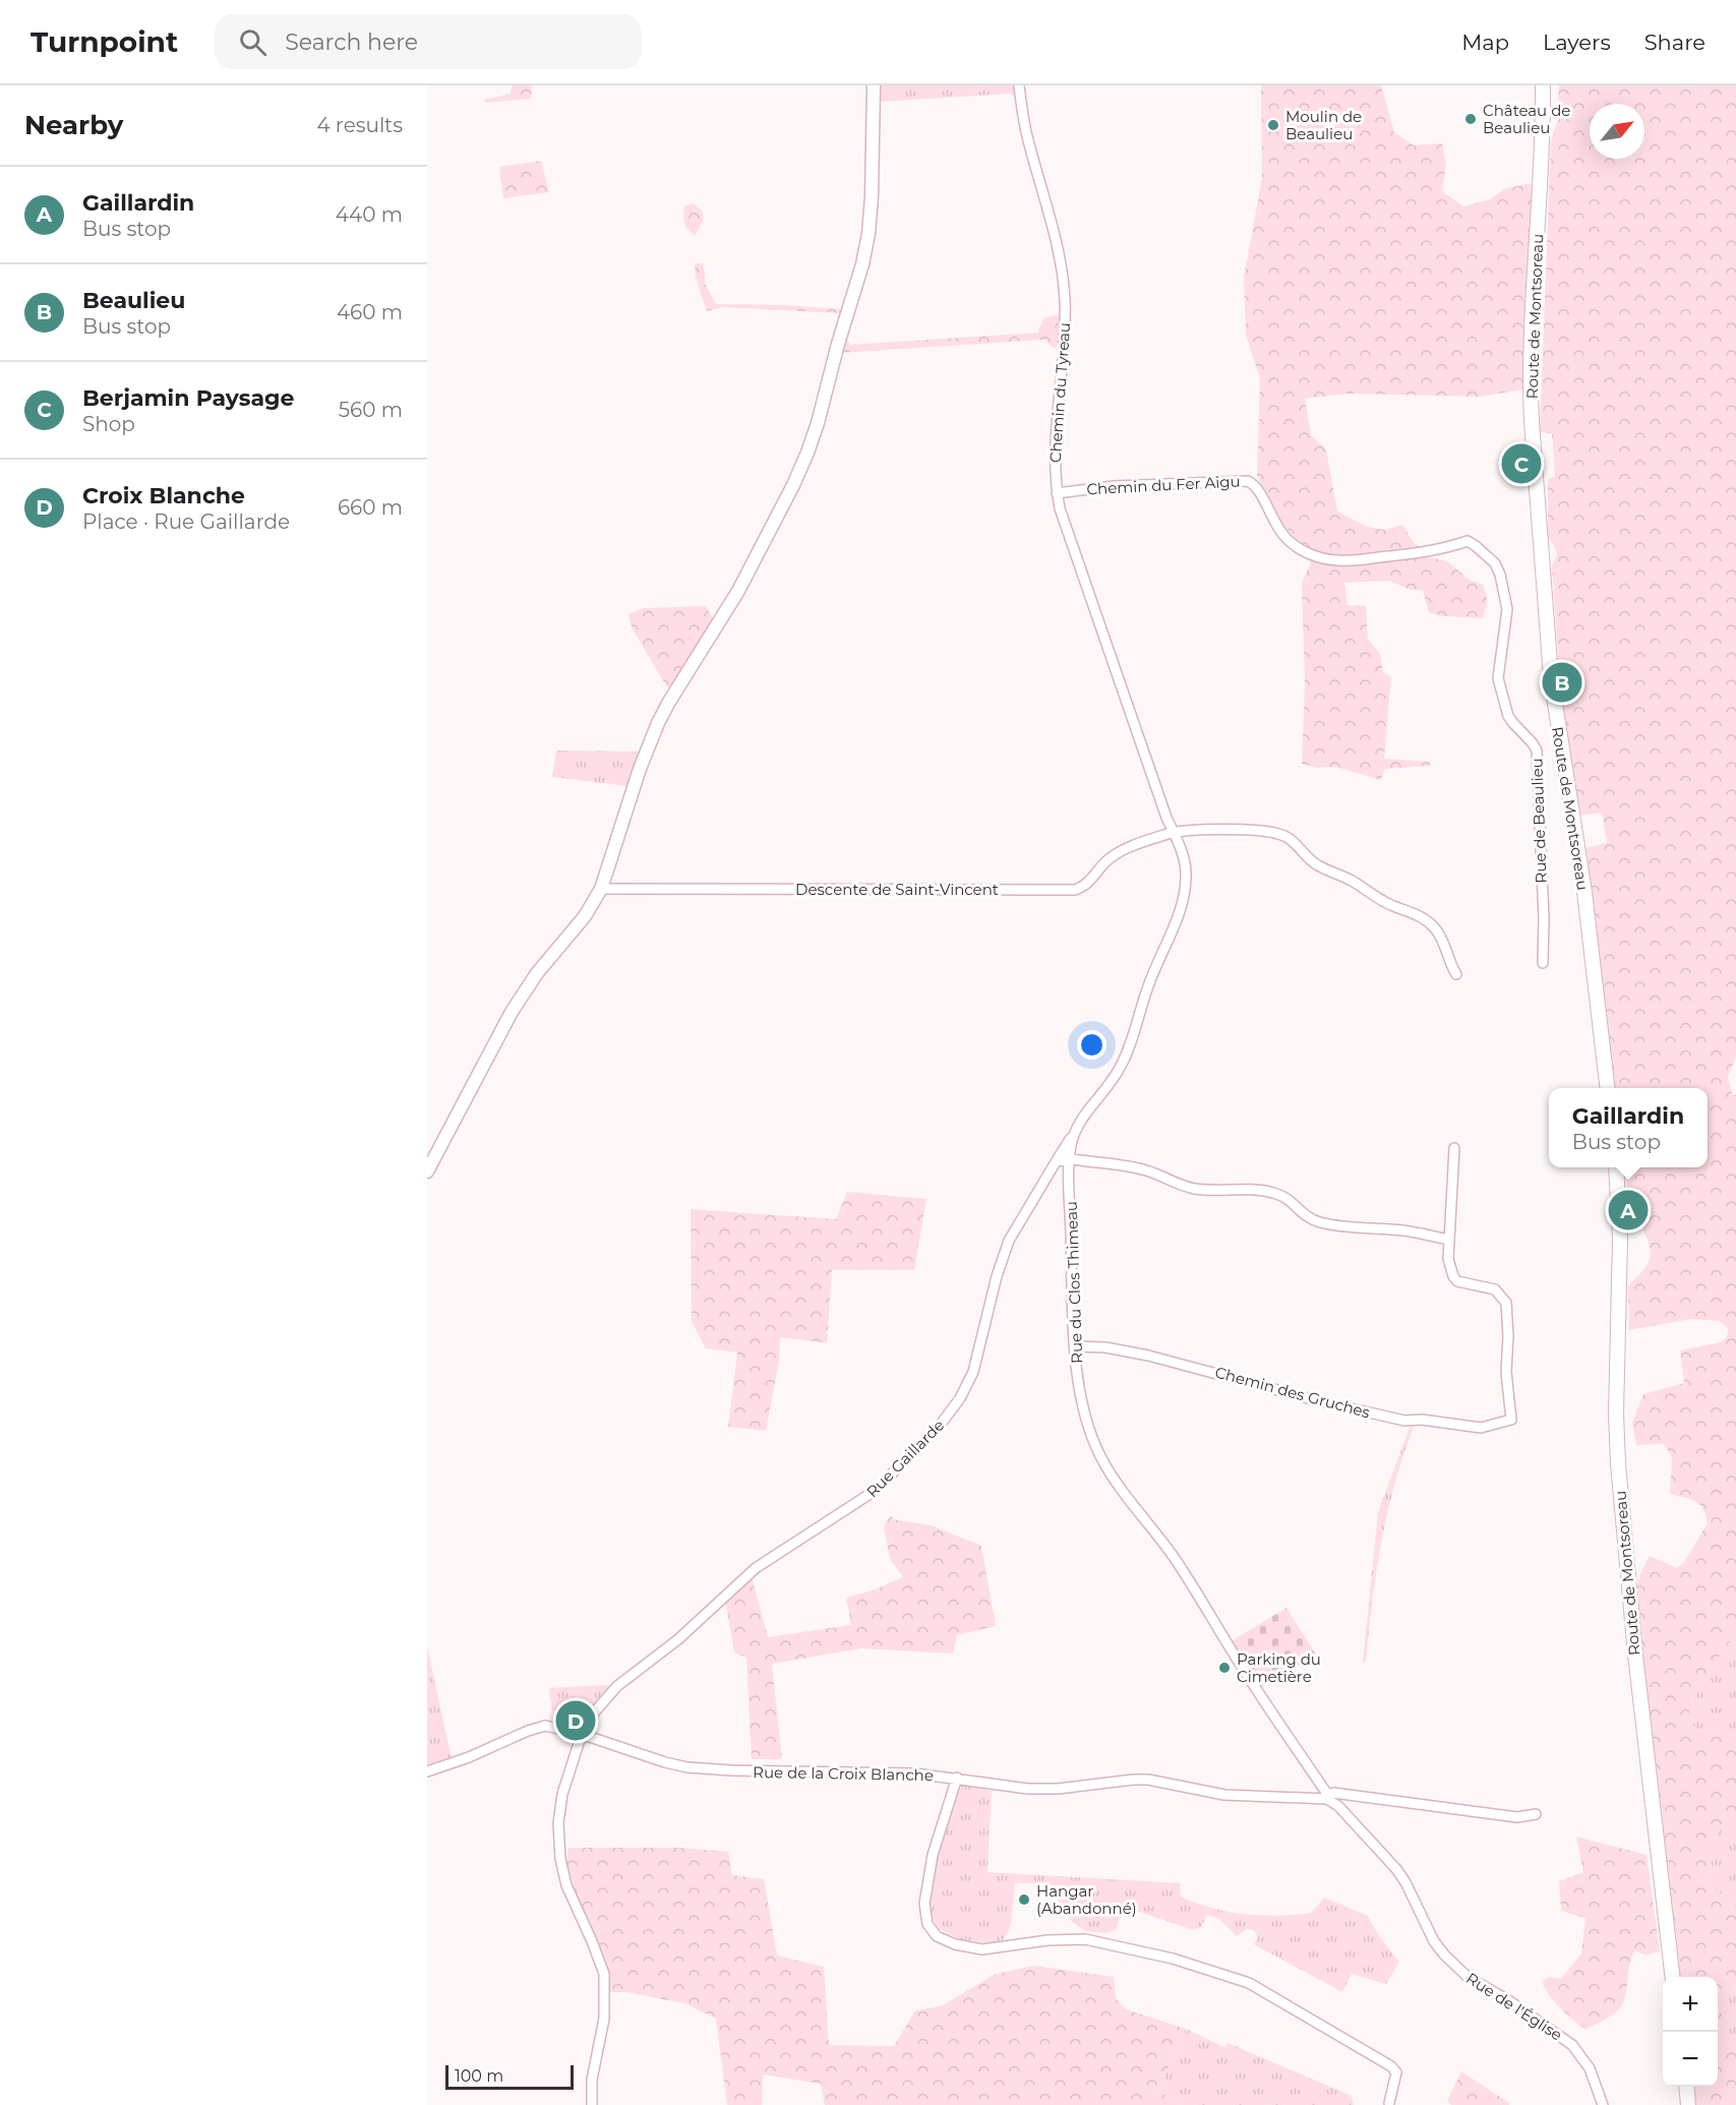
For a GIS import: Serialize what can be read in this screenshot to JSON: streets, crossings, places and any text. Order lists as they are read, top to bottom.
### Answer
{
  "streets": {
    "main road": ["Route de Montsoreau"],
    "street": [
      "Chemin du Tyreau",
      "Chemin du Fer Aigu",
      "Rue de Beaulieu",
      "Descente de Saint-Vincent",
      "Rue du Clos Thimeau",
      "Chemin des Gruches",
      "Rue Gaillarde",
      "Rue de la Croix Blanche",
      "Rue de l'Église"
    ]
  },
  "crossings": [
    ["Chemin du Tyreau", "Chemin du Fer Aigu"],
    ["Chemin du Tyreau", "Descente de Saint-Vincent"],
    ["Chemin du Tyreau", "Rue du Clos Thimeau"],
    ["Chemin du Fer Aigu", "Rue de Beaulieu"],
    ["Descente de Saint-Vincent", "Rue du Clos Thimeau"],
    ["Rue du Clos Thimeau", "Chemin des Gruches"],
    ["Rue du Clos Thimeau", "Rue Gaillarde"],
    ["Rue du Clos Thimeau", "Rue de la Croix Blanche"],
    ["Rue du Clos Thimeau", "Rue de l'Église"],
    ["Rue Gaillarde", "Rue de la Croix Blanche"],
    ["Rue de la Croix Blanche", "Rue de l'Église"]
  ],
  "places": [
    "Château de Beaulieu",
    "Moulin de Beaulieu",
    "Parking du Cimetière",
    "Hangar (Abandonné)"
  ],
  "scale_bar": "100 m",
  "north": "top right",
  "page": {
    "header": "Turnpoint",
    "search": "Search here",
    "nav": ["Map", "Layers", "Share"],
    "heading": ["Nearby", "4 results"],
    "list": [
      {
        "mark": "A",
        "name": "Gaillardin",
        "note": "Bus stop",
        "value": "440 m"
      },
      {
        "mark": "B",
        "name": "Beaulieu",
        "note": "Bus stop",
        "value": "460 m"
      },
      {
        "mark": "C",
        "name": "Berjamin Paysage",
        "note": "Shop",
        "value": "560 m"
      },
      {
        "mark": "D",
        "name": "Croix Blanche",
        "note": "Place · Rue Gaillarde",
        "value": "660 m"
      }
    ],
    "pins": [
      "C",
      "B",
      "A",
      "D"
    ],
    "popup": ["Gaillardin", "Bus stop"],
    "map_buttons": ["+", "−"],
    "scale": "100 m"
  }
}
